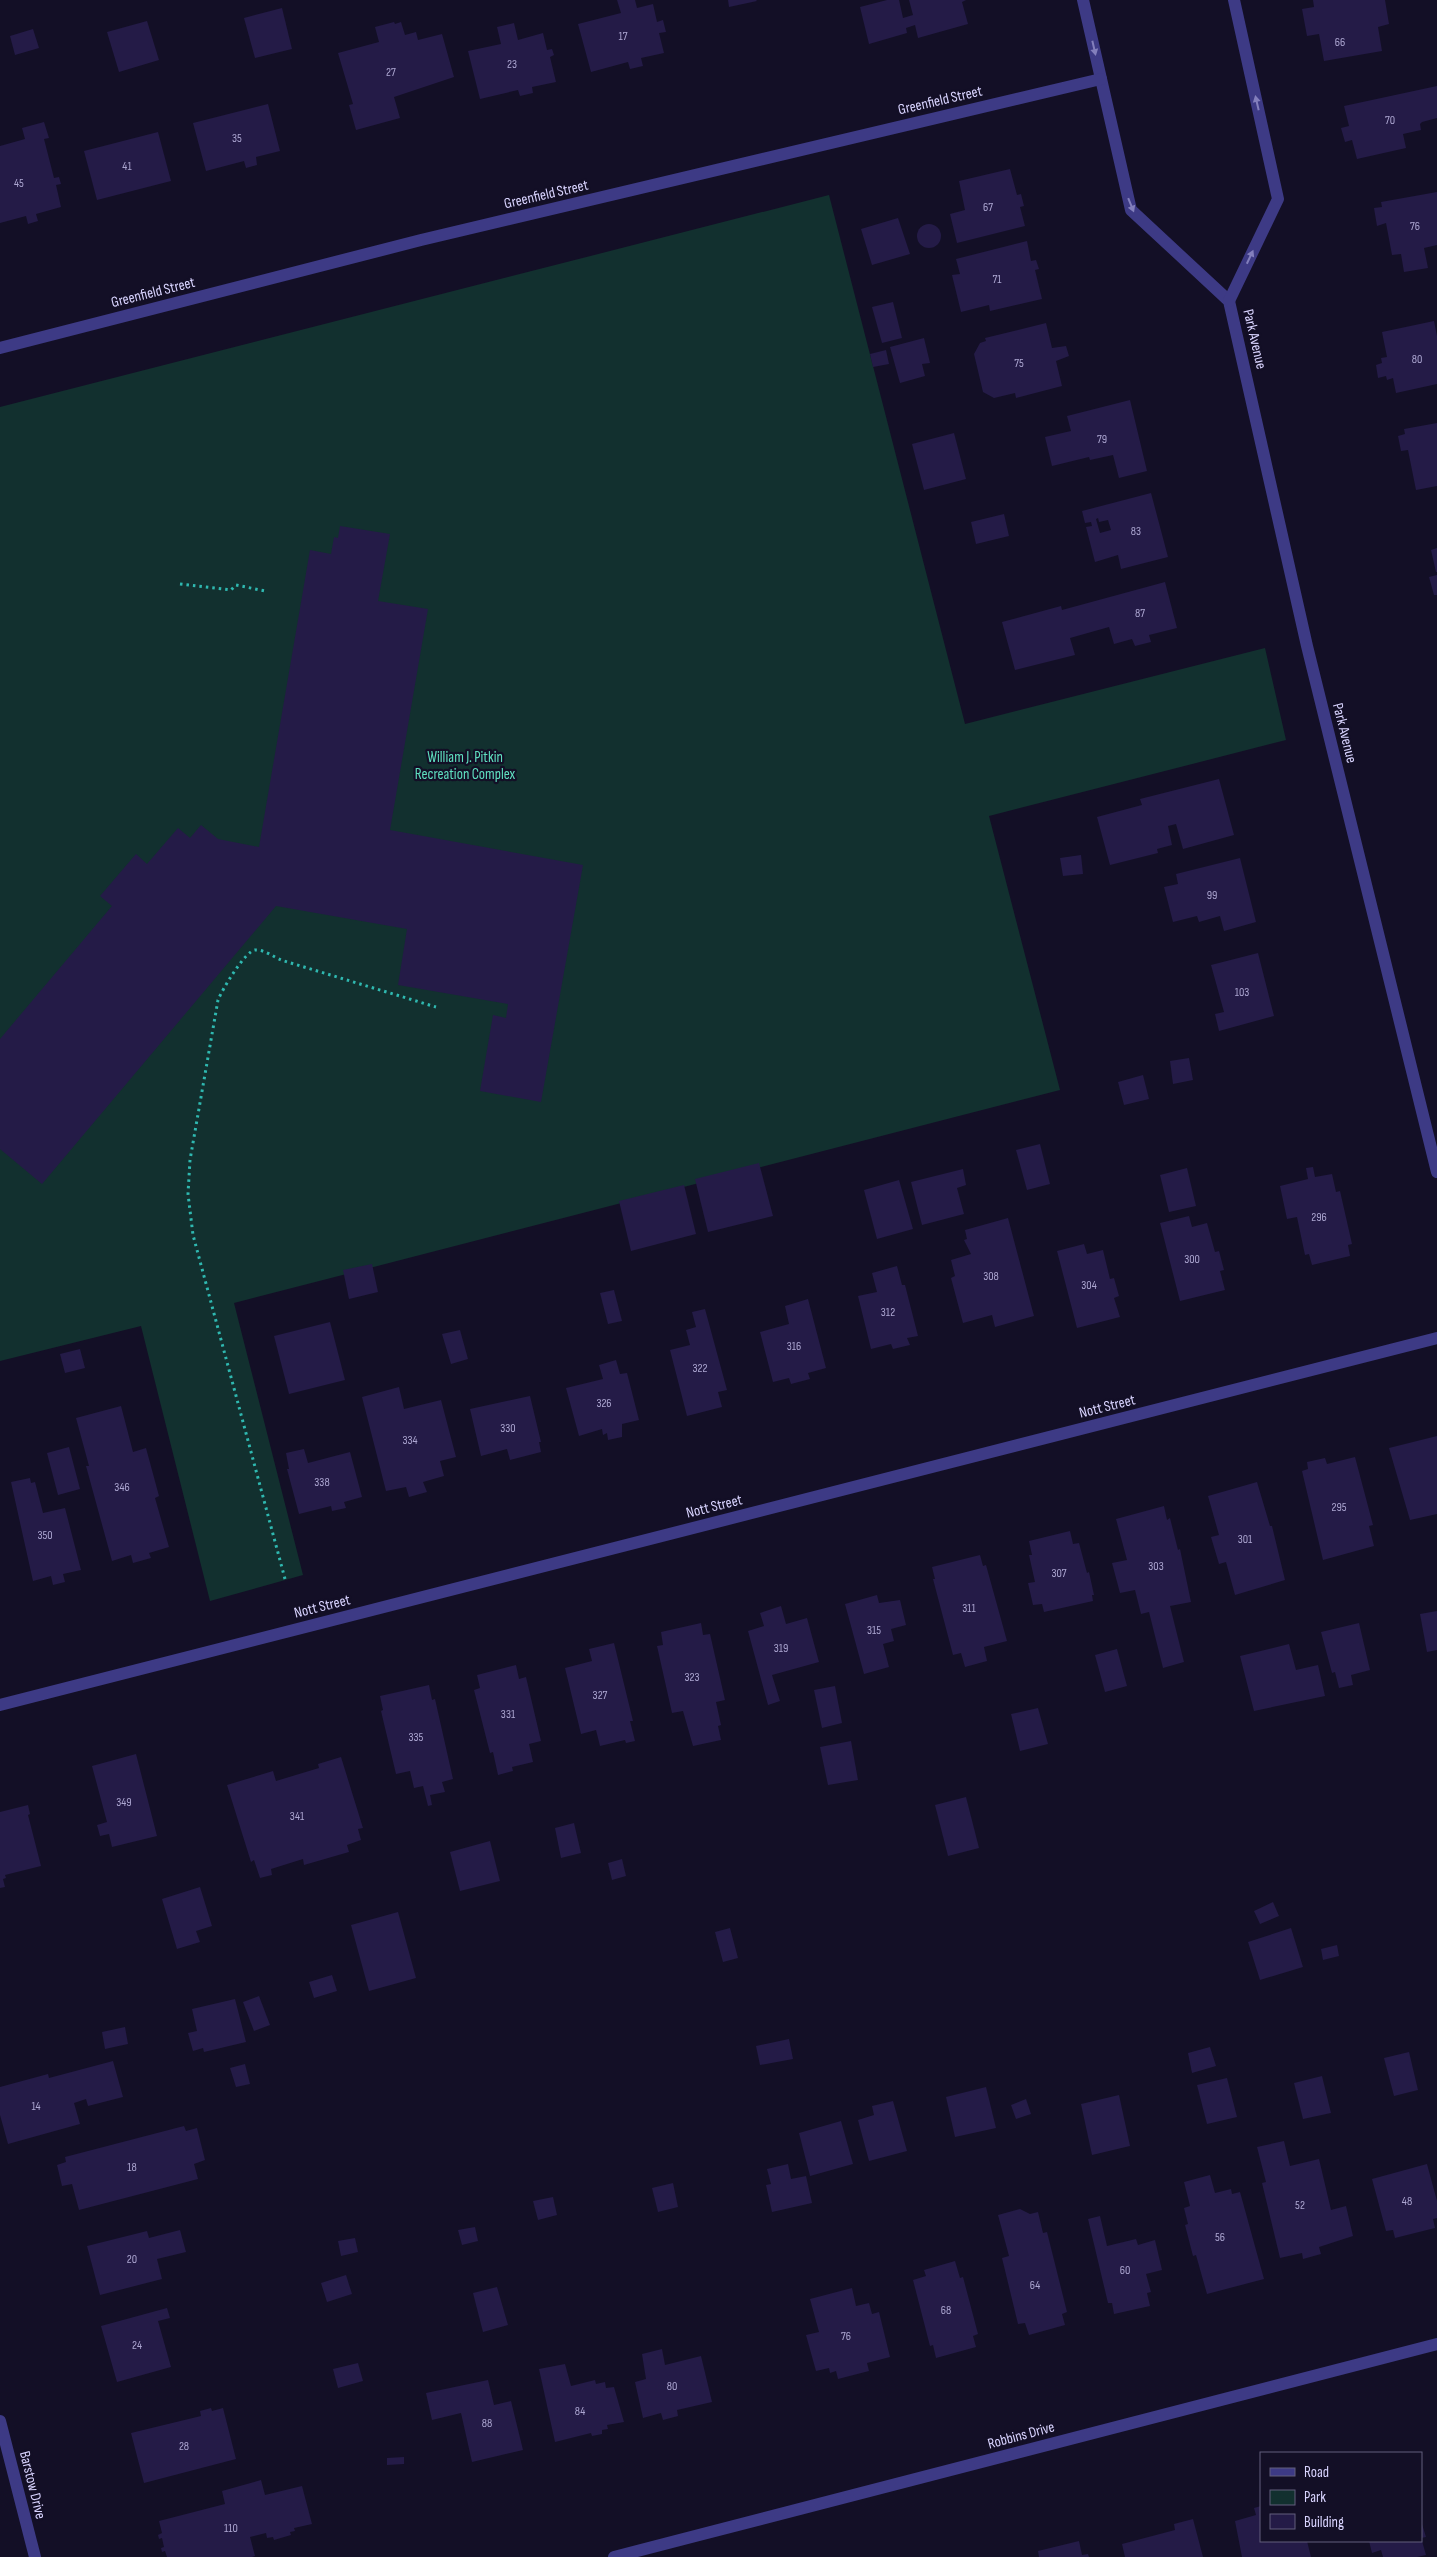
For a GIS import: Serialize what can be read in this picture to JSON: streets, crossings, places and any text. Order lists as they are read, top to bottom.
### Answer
{
  "streets": {
    "street": [
      "Greenfield Street",
      "Park Avenue",
      "Nott Street",
      "Robbins Drive",
      "Barstow Drive"
    ]
  },
  "crossings": [
    ["Greenfield Street", "Park Avenue"]
  ],
  "parks": ["William J. Pitkin Recreation Complex"],
  "house_numbers": [
    "17",
    "66",
    "23",
    "27",
    "70",
    "35",
    "41",
    "45",
    "67",
    "76",
    "71",
    "80",
    "75",
    "79",
    "83",
    "87",
    "99",
    "103",
    "296",
    "300",
    "308",
    "304",
    "312",
    "316",
    "322",
    "326",
    "330",
    "334",
    "338",
    "346",
    "295",
    "350",
    "301",
    "303",
    "307",
    "311",
    "315",
    "319",
    "323",
    "327",
    "331",
    "335",
    "349",
    "341",
    "14",
    "18",
    "48",
    "52",
    "56",
    "20",
    "60",
    "64",
    "68",
    "76",
    "24",
    "80",
    "84",
    "88",
    "28",
    "110"
  ],
  "legend": ["Road", "Park", "Building"]
}
